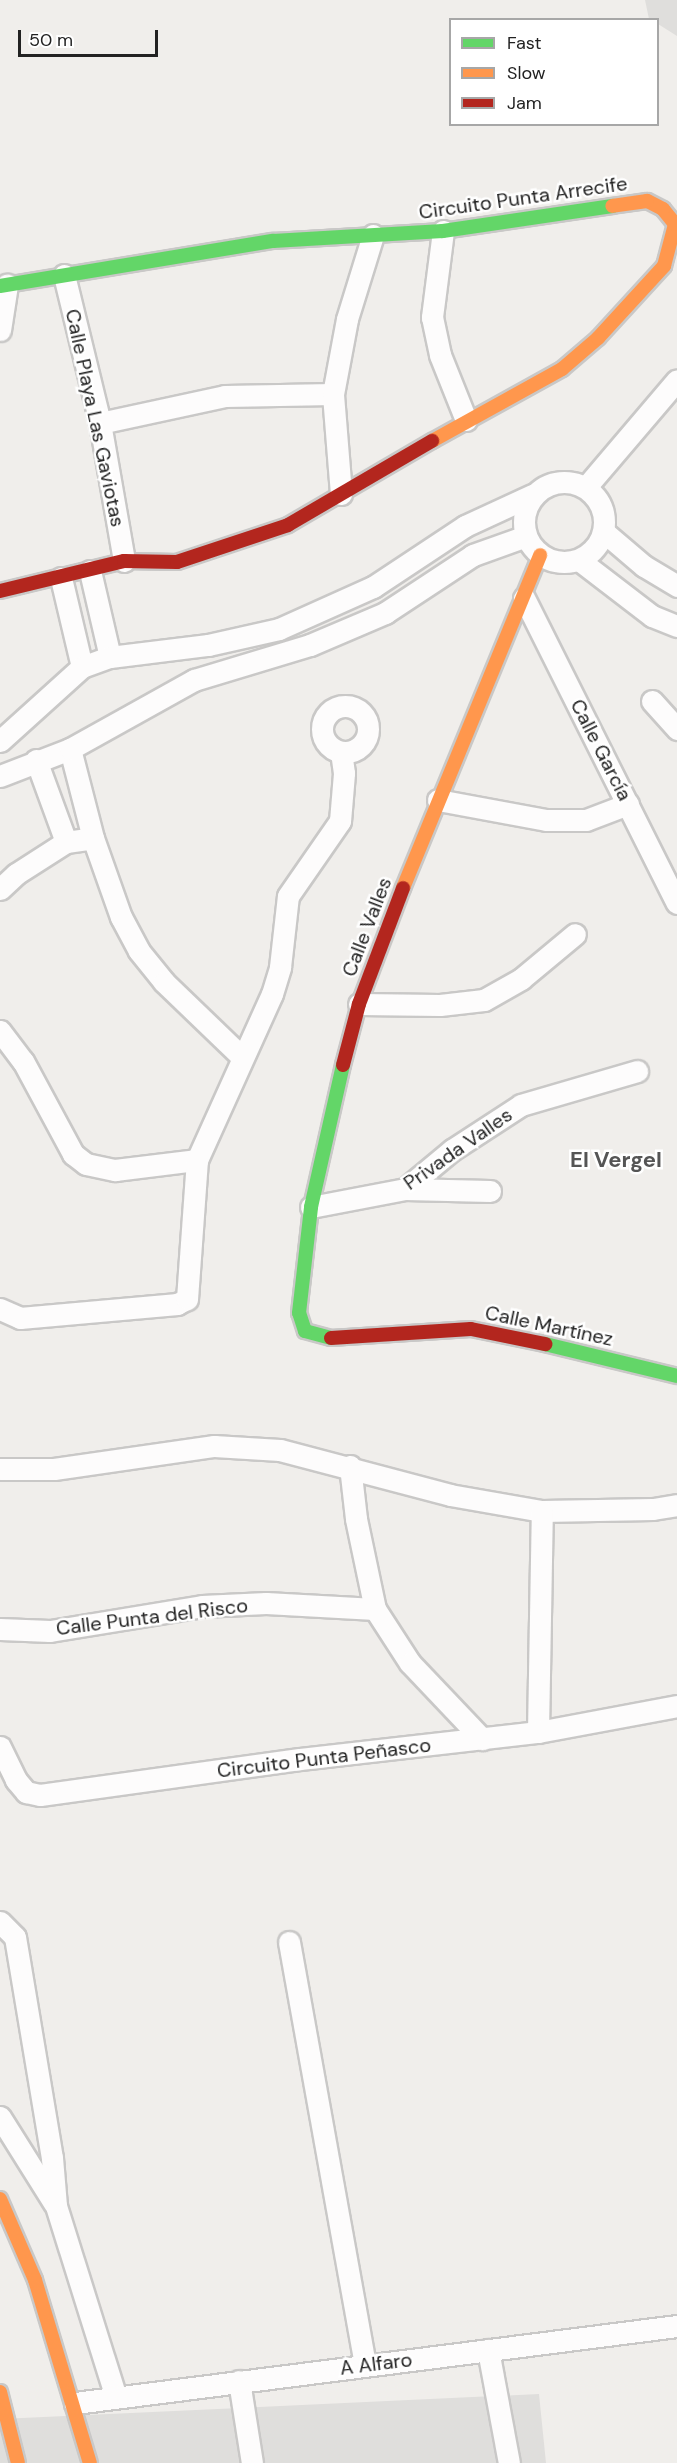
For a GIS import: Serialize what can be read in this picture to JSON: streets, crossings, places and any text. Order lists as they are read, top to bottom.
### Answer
{
  "streets": {
    "street": [
      "Circuito Punta Arrecife",
      "Calle Playa Las Gaviotas",
      "Calle García",
      "Calle Valles",
      "Privada Valles",
      "Calle Martínez",
      "Calle Punta del Risco",
      "Circuito Punta Peñasco",
      "A Alfaro"
    ]
  },
  "crossings": [
    ["Circuito Punta Arrecife", "Calle Playa Las Gaviotas"],
    ["Calle García", "Calle Valles"],
    ["Calle Valles", "Privada Valles"],
    ["Calle Valles", "Calle Martínez"]
  ],
  "districts": ["El Vergel"],
  "legend": ["Fast", "Slow", "Jam"],
  "scale_bar": "50 m"
}
